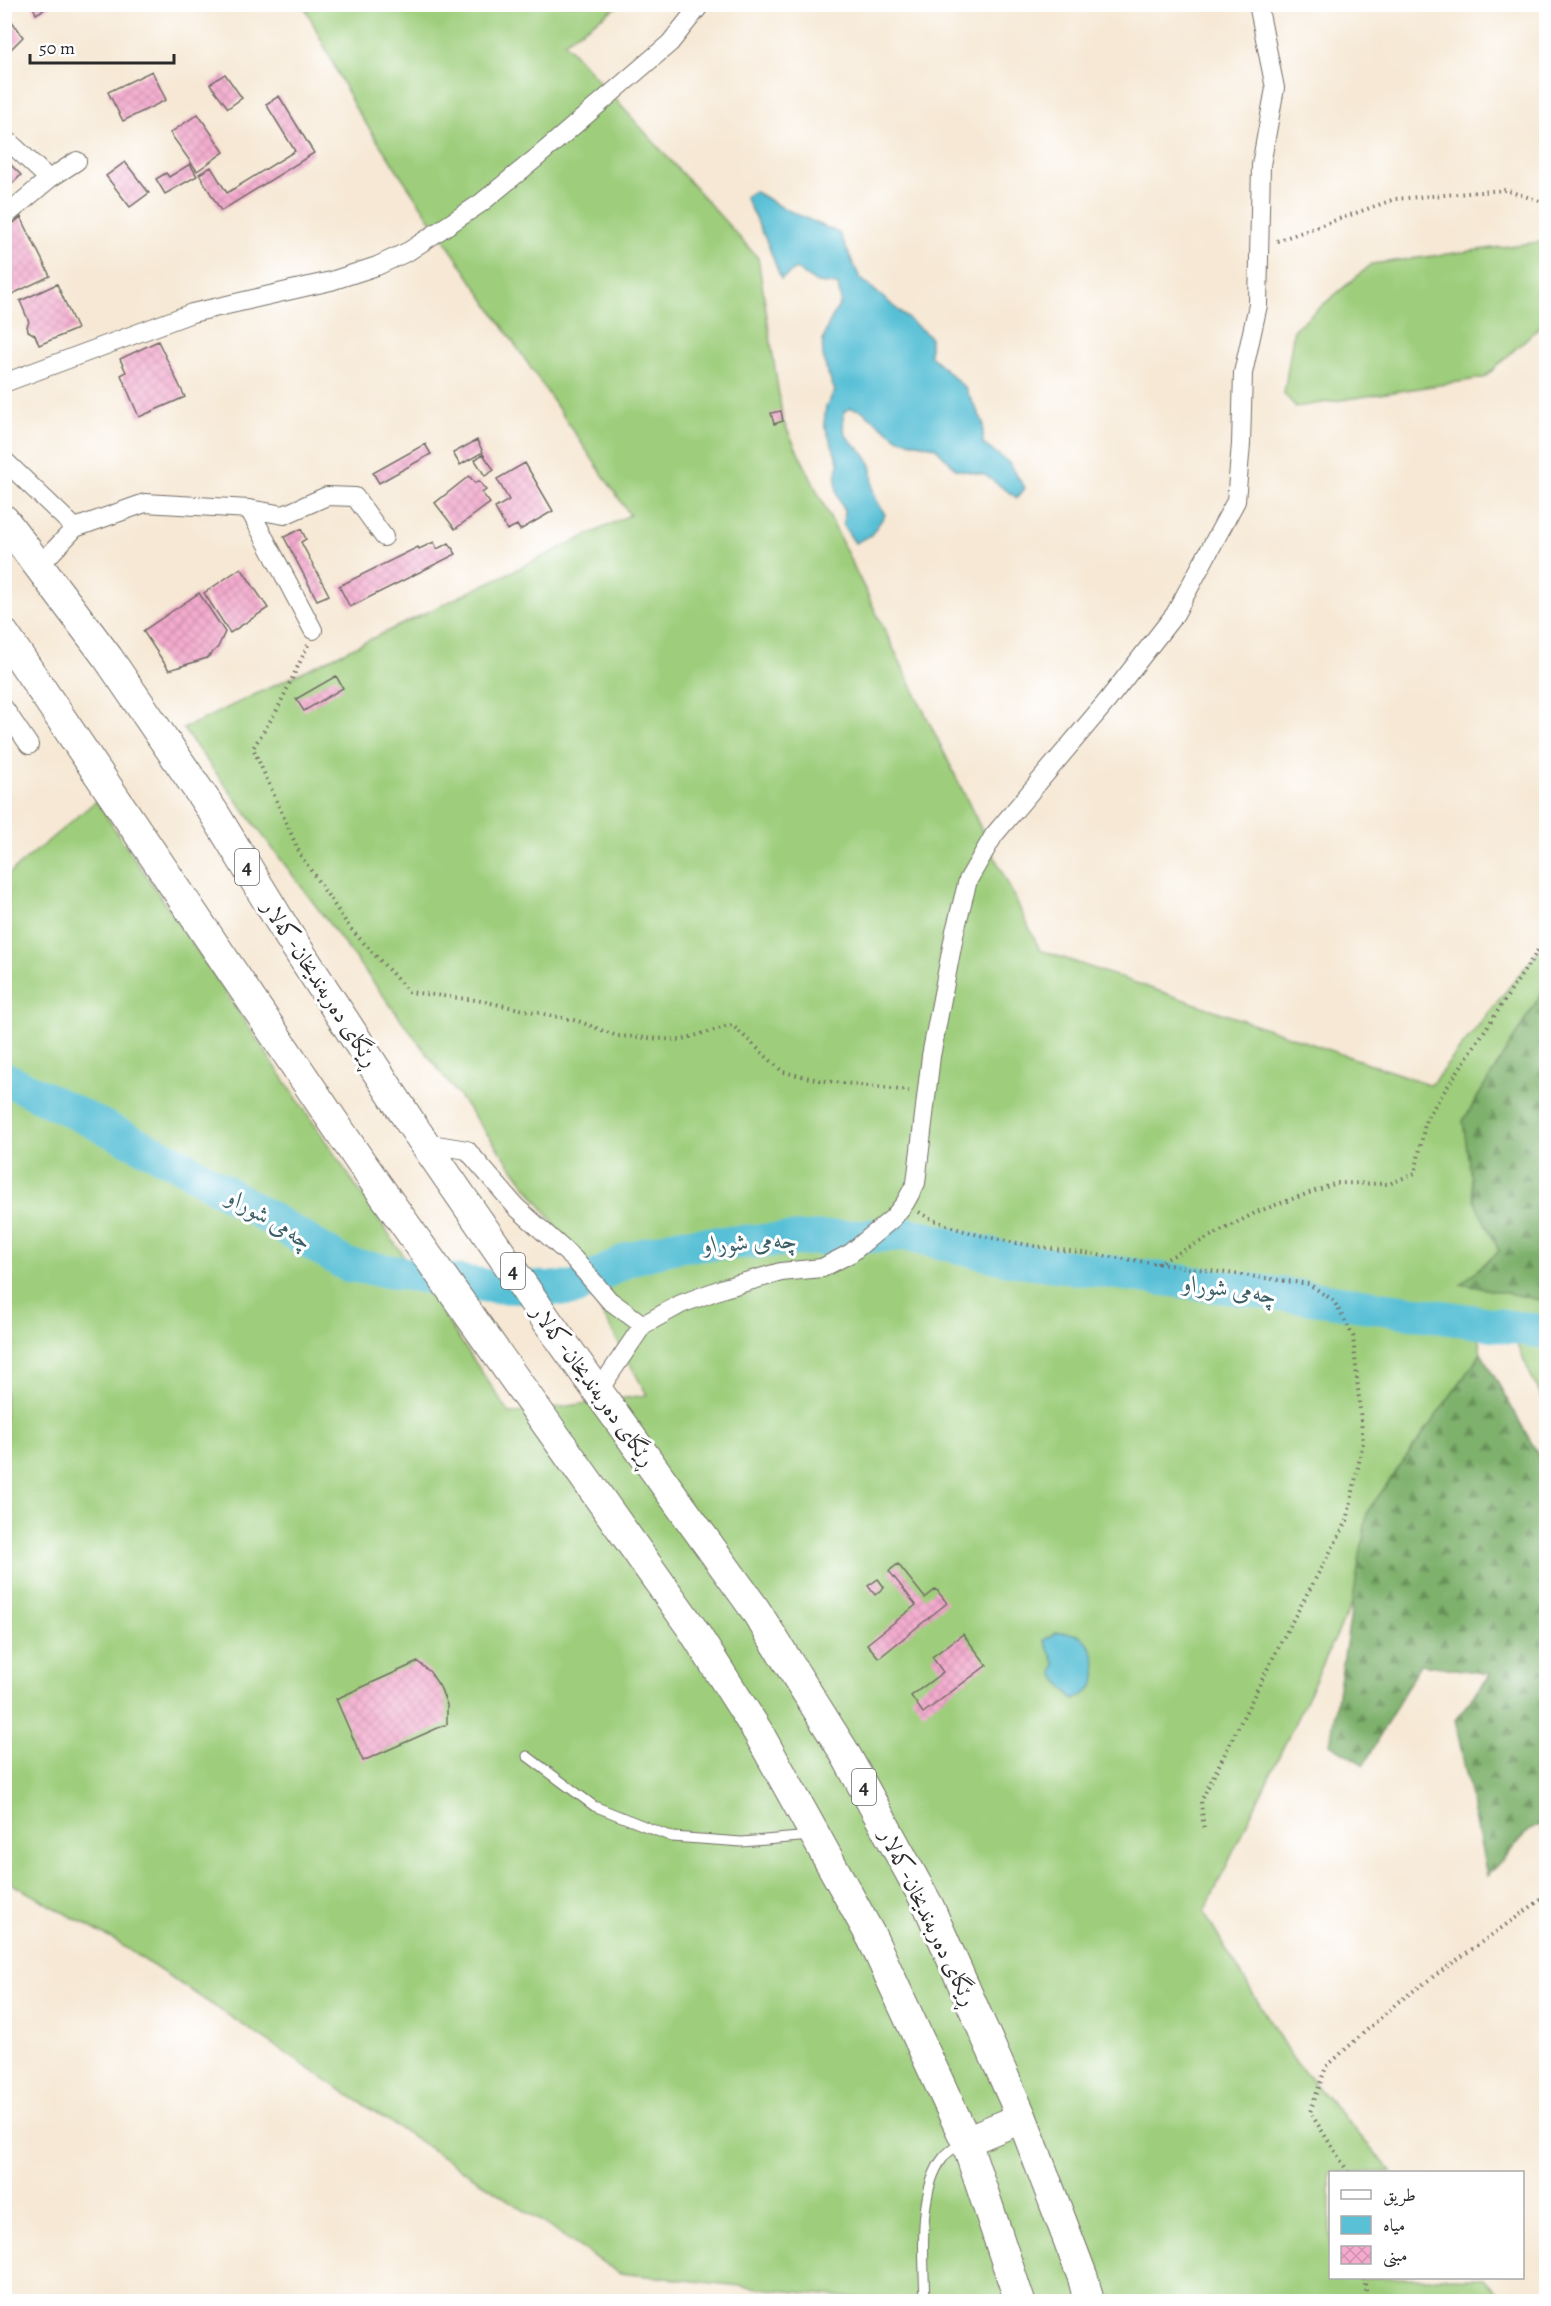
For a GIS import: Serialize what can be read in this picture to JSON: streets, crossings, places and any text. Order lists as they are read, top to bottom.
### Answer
{
  "streets": {
    "highway": ["4", "ڕێگای دەربەندیخان-کەلار"]
  },
  "water": ["چەمی شوراو"],
  "legend": ["طريق", "مياه", "مبنى"],
  "scale_bar": "50 m"
}
